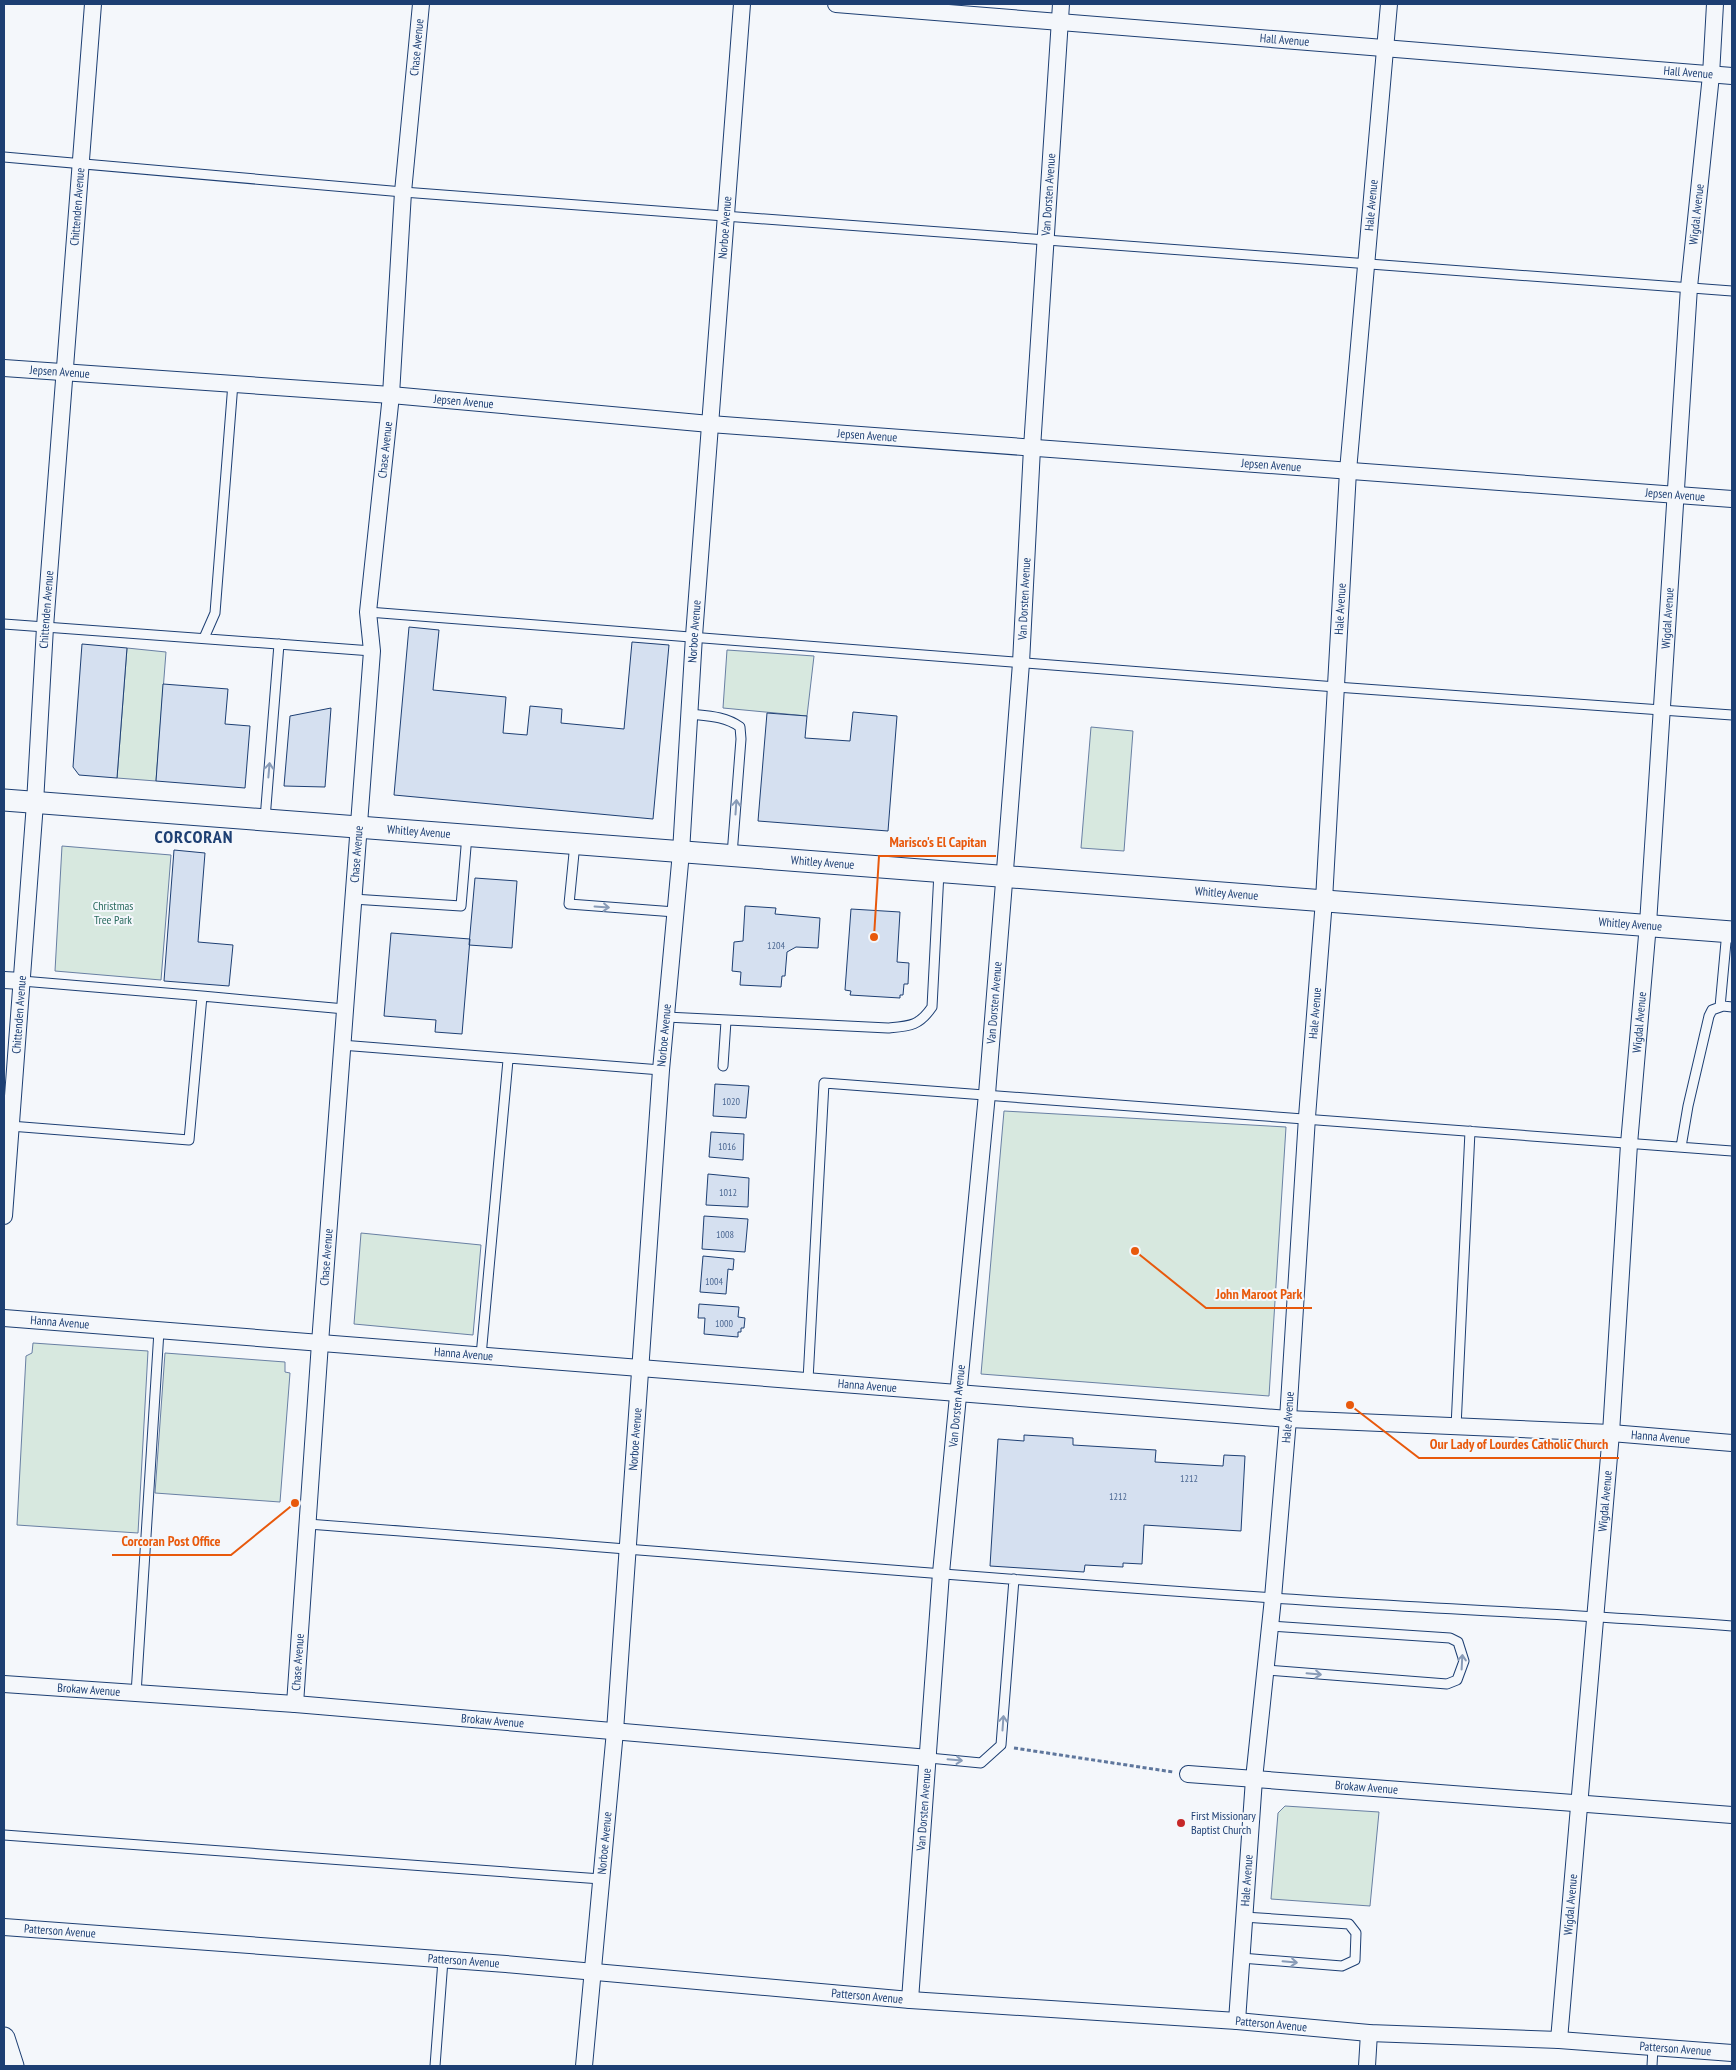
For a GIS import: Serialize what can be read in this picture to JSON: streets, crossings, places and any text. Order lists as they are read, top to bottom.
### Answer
{
  "streets": {
    "street": [
      "Hall Avenue",
      "Chase Avenue",
      "Van Dorsten Avenue",
      "Hale Avenue",
      "Chittenden Avenue",
      "Wigdal Avenue",
      "Norboe Avenue",
      "Jepsen Avenue",
      "Whitley Avenue",
      "Hanna Avenue",
      "Brokaw Avenue",
      "Patterson Avenue"
    ]
  },
  "crossings": [
    ["Hall Avenue", "Van Dorsten Avenue"],
    ["Hall Avenue", "Hale Avenue"],
    ["Hall Avenue", "Wigdal Avenue"],
    ["Chase Avenue", "Jepsen Avenue"],
    ["Chase Avenue", "Whitley Avenue"],
    ["Chase Avenue", "Hanna Avenue"],
    ["Chase Avenue", "Brokaw Avenue"],
    ["Van Dorsten Avenue", "Jepsen Avenue"],
    ["Van Dorsten Avenue", "Whitley Avenue"],
    ["Van Dorsten Avenue", "Hanna Avenue"],
    ["Van Dorsten Avenue", "Brokaw Avenue"],
    ["Van Dorsten Avenue", "Patterson Avenue"],
    ["Hale Avenue", "Jepsen Avenue"],
    ["Hale Avenue", "Whitley Avenue"],
    ["Hale Avenue", "Hanna Avenue"],
    ["Hale Avenue", "Brokaw Avenue"],
    ["Hale Avenue", "Patterson Avenue"],
    ["Chittenden Avenue", "Jepsen Avenue"],
    ["Chittenden Avenue", "Whitley Avenue"],
    ["Wigdal Avenue", "Jepsen Avenue"],
    ["Wigdal Avenue", "Whitley Avenue"],
    ["Wigdal Avenue", "Hanna Avenue"],
    ["Wigdal Avenue", "Brokaw Avenue"],
    ["Wigdal Avenue", "Patterson Avenue"],
    ["Norboe Avenue", "Jepsen Avenue"],
    ["Norboe Avenue", "Whitley Avenue"],
    ["Norboe Avenue", "Hanna Avenue"],
    ["Norboe Avenue", "Brokaw Avenue"],
    ["Norboe Avenue", "Patterson Avenue"]
  ],
  "districts": ["CORCORAN"],
  "parks": ["Christmas Tree Park"],
  "places": [
    "Marisco's El Capitan",
    "John Maroot Park",
    "Our Lady of Lourdes Catholic Church",
    "Corcoran Post Office",
    "First Missionary Baptist Church"
  ],
  "house_numbers": [
    "1204",
    "1020",
    "1016",
    "1012",
    "1008",
    "1004",
    "1000",
    "1212",
    "1212"
  ]
}
